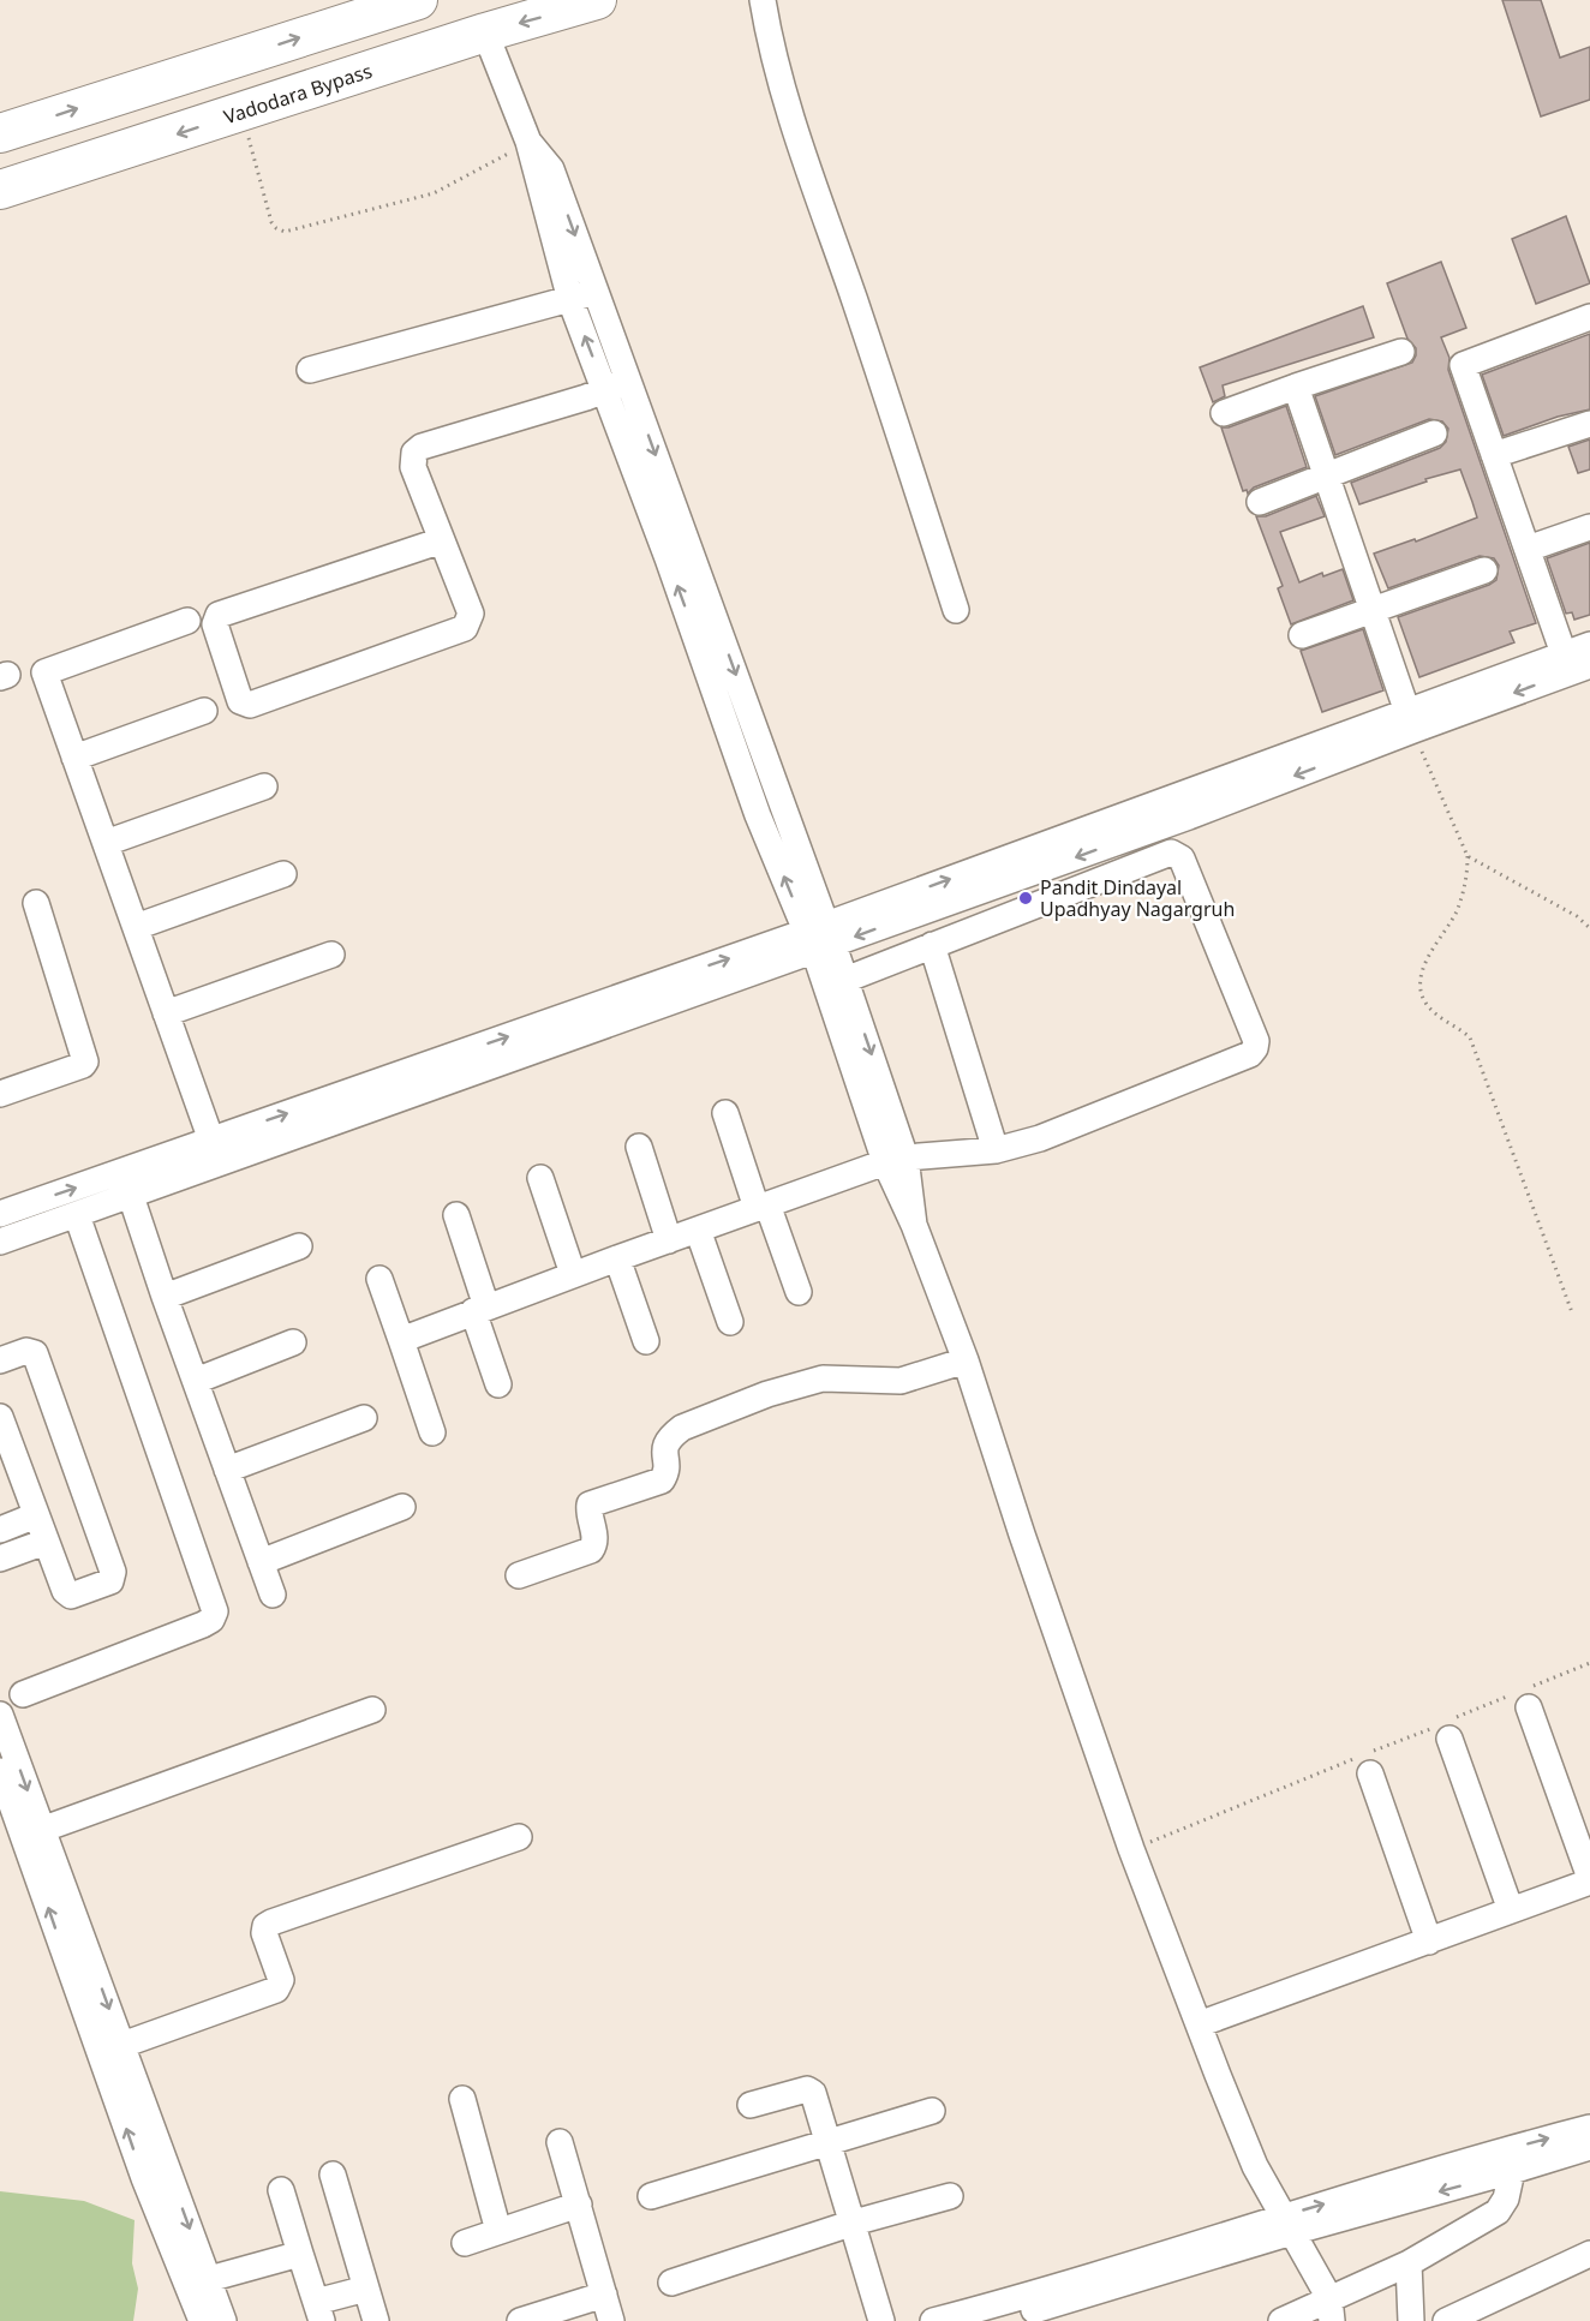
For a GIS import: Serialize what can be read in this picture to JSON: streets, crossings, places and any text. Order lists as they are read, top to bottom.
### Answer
{
  "streets": {
    "highway": ["Vadodara Bypass"]
  },
  "places": ["Pandit Dindayal Upadhyay Nagargruh"]
}
